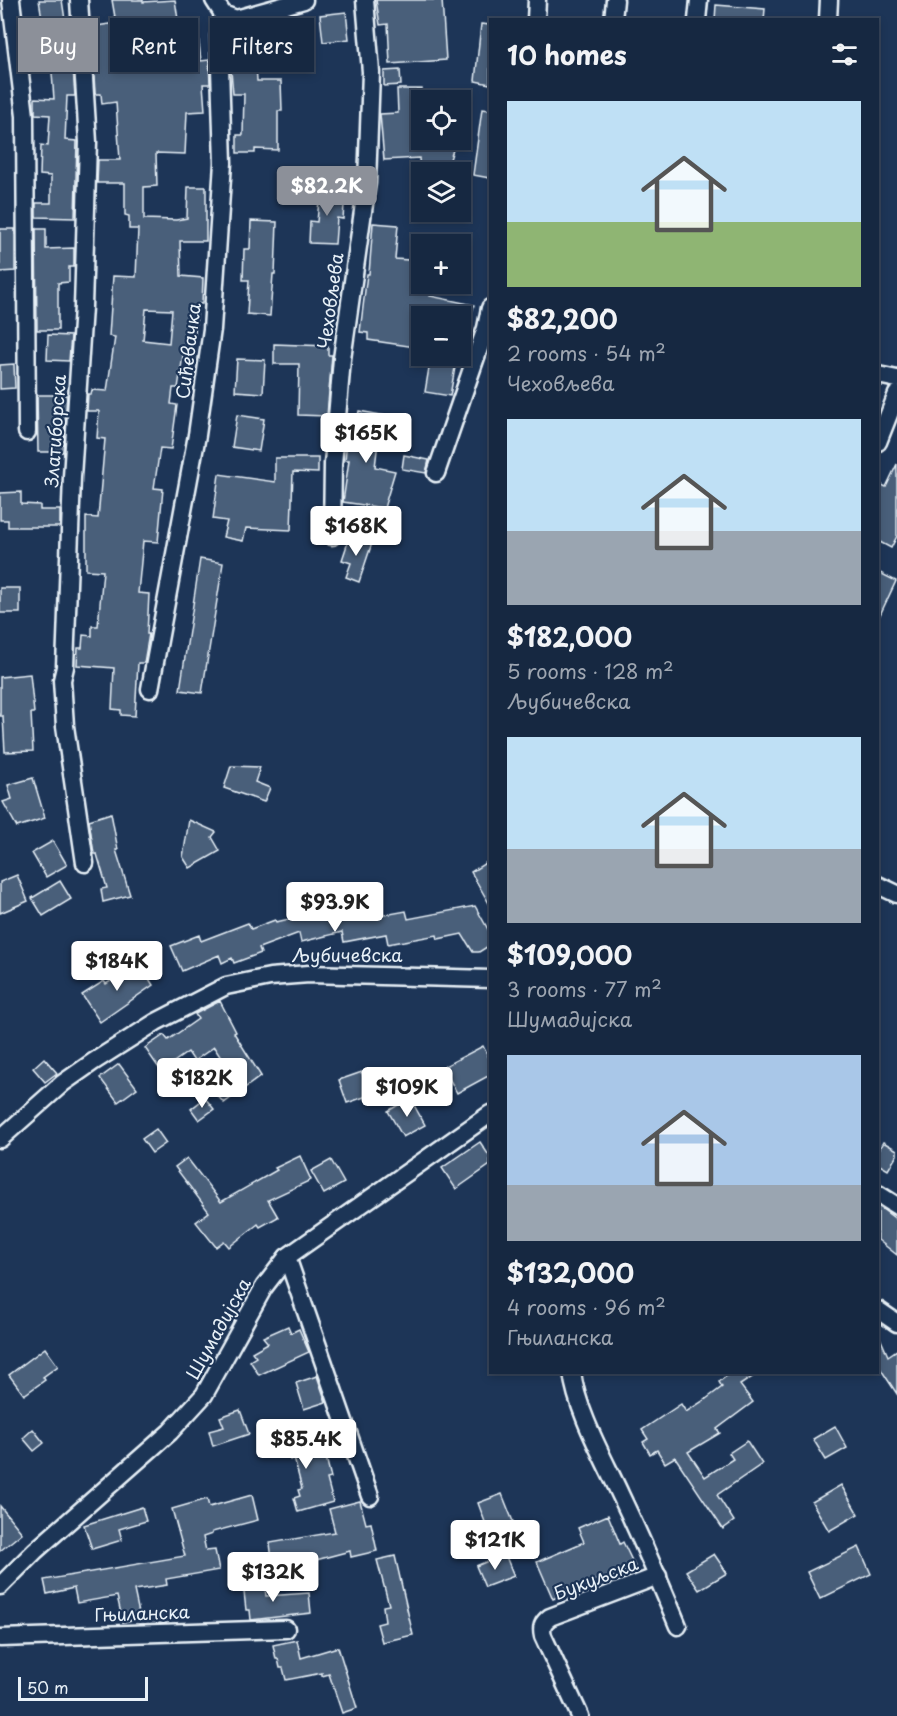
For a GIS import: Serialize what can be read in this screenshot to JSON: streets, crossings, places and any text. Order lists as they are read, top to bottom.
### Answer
{
  "streets": {
    "street": [
      "Чеховљева",
      "Сићевачка",
      "Златиборска",
      "Љубичевска",
      "Шумадијска",
      "Букуљска",
      "Гњиланска"
    ]
  },
  "scale_bar": "50 m",
  "page": {
    "chip": ["Buy", "Rent", "Filters"],
    "heading": "10 homes",
    "map_buttons": ["+", "−"],
    "list": [
      {
        "name": "$82,200",
        "note": "2 rooms · 54 m² · Чеховљева"
      },
      {
        "name": "$182,000",
        "note": "5 rooms · 128 m² · Љубичевска"
      },
      {
        "name": "$109,000",
        "note": "3 rooms · 77 m² · Шумадијска"
      },
      {
        "name": "$132,000",
        "note": "4 rooms · 96 m² · Гњиланска"
      }
    ],
    "price": [
      "$82.2K",
      "$165K",
      "$168K",
      "$93.9K",
      "$184K",
      "$182K",
      "$109K",
      "$85.4K",
      "$121K",
      "$132K"
    ],
    "scale": "50 m"
  }
}
